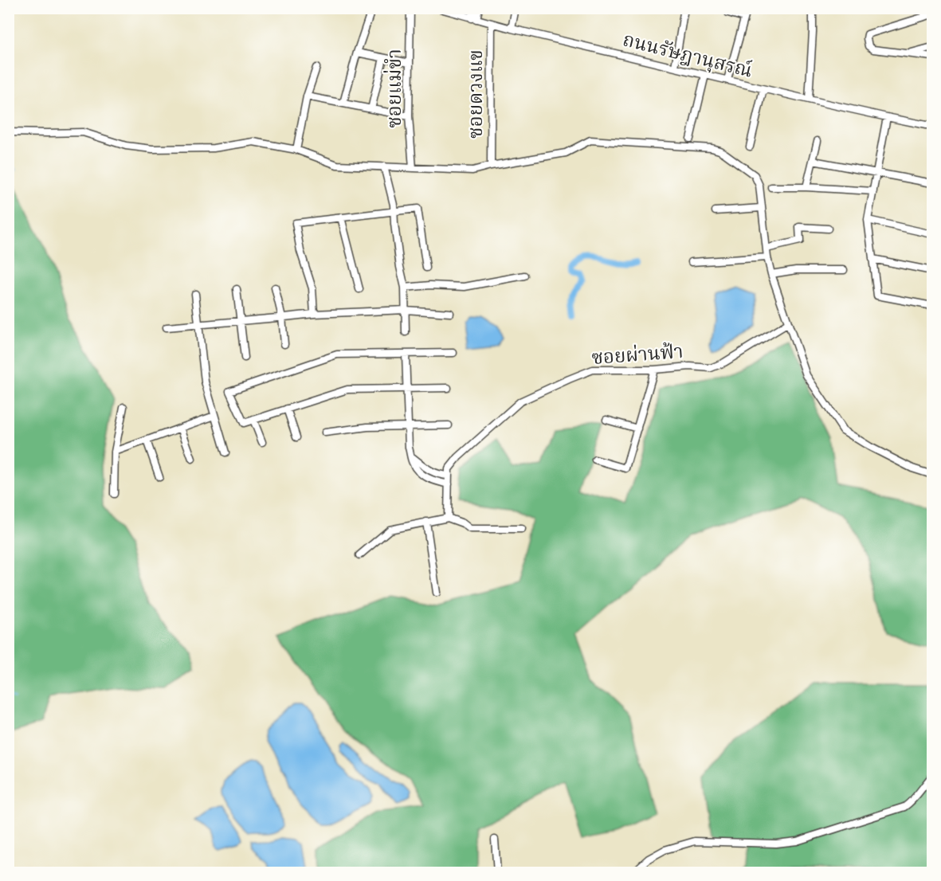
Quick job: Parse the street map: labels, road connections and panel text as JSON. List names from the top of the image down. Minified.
{"streets":{"street":["ถนนรัษฎานุสรณ์","ซอยแม่ขำ","ซอยดวงแข","ซอยผ่านฟ้า"]},"crossings":[["ถนนรัษฎานุสรณ์","ซอยดวงแข"]]}
